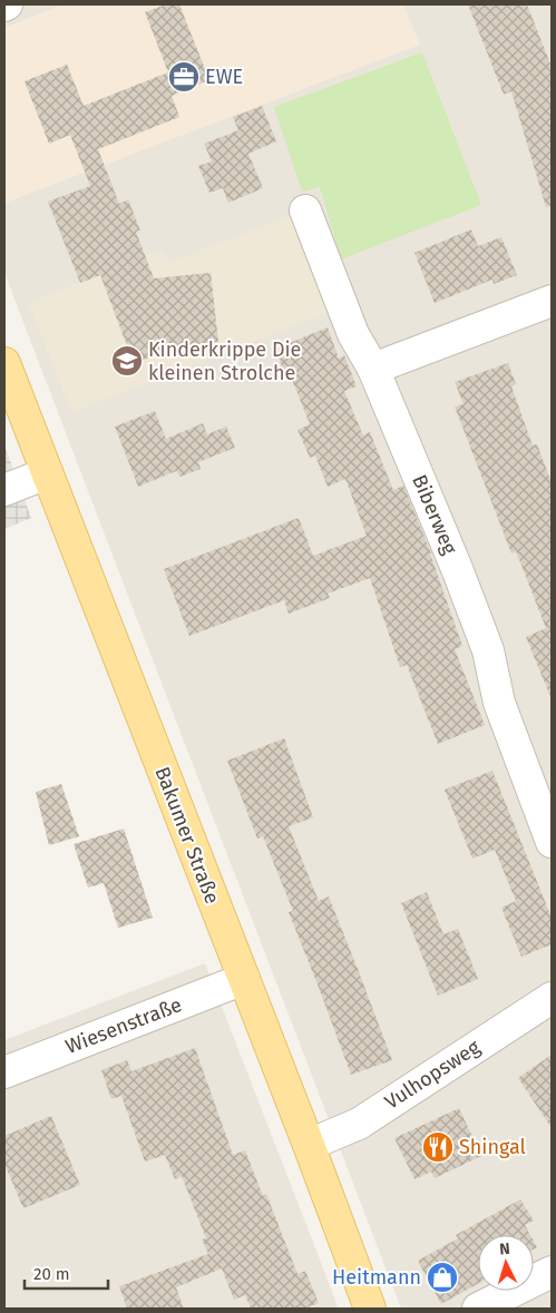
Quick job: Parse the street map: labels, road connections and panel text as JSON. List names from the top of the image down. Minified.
{"streets":{"main road":["Bakumer Straße"],"street":["Biberweg","Wiesenstraße","Vulhopsweg"]},"crossings":[["Bakumer Straße","Wiesenstraße"],["Bakumer Straße","Vulhopsweg"]],"places":{"office":["EWE"],"school or university":["Kinderkrippe Die kleinen Strolche"],"restaurant":["Shingal"],"shop":["Heitmann"]},"scale_bar":"20 m","north":"top"}
